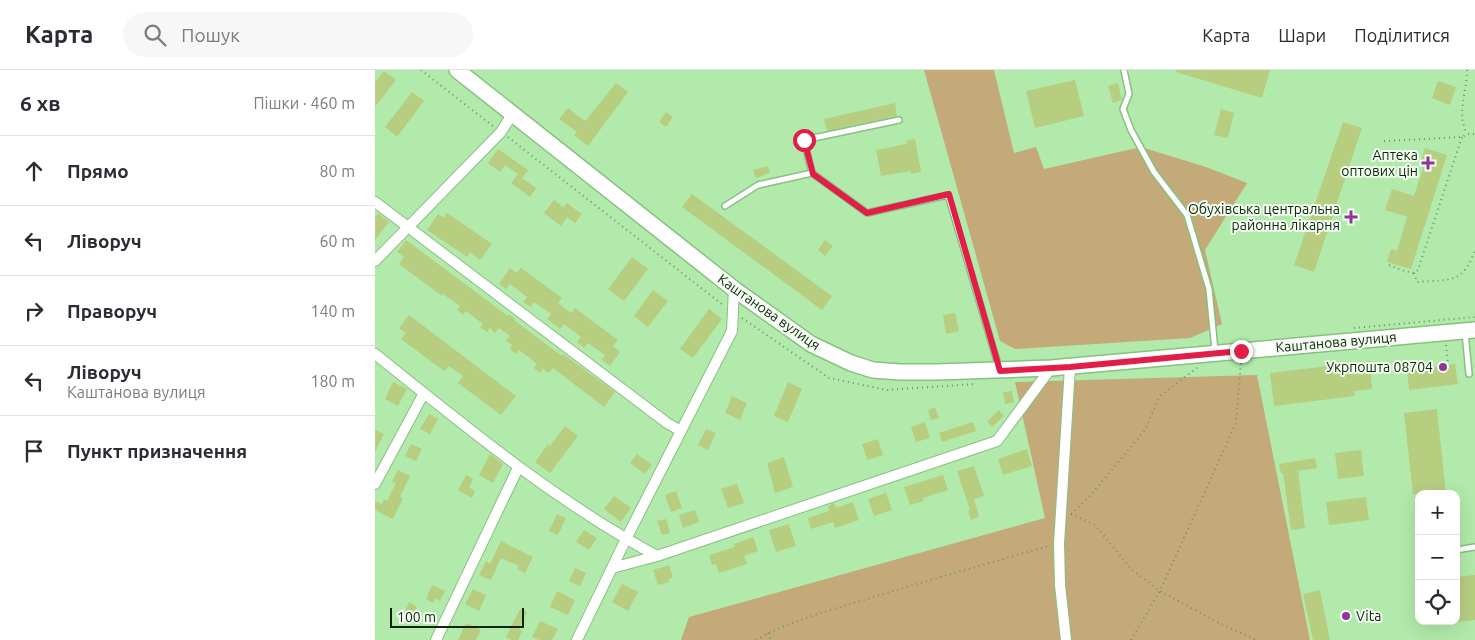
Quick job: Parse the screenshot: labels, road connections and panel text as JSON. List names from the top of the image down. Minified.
{"streets":{"main road":["Каштанова вулиця"]},"places":{"health":["Аптека оптових цін","Обухівська центральна районна лікарня"],"other":["Укрпошта 08704","Vita"]},"scale_bar":"100 m","page":{"header":"Карта","search":"Пошук","nav":["Карта","Шари","Поділитися"],"heading":["6 хв","Пішки · 460 m"],"list":[["Прямо","80 m"],["Ліворуч","60 m"],["Праворуч","140 m"],["Ліворуч","Каштанова вулиця","180 m"],"Пункт призначення"],"map_buttons":["+","−"],"scale":"100 m"}}
